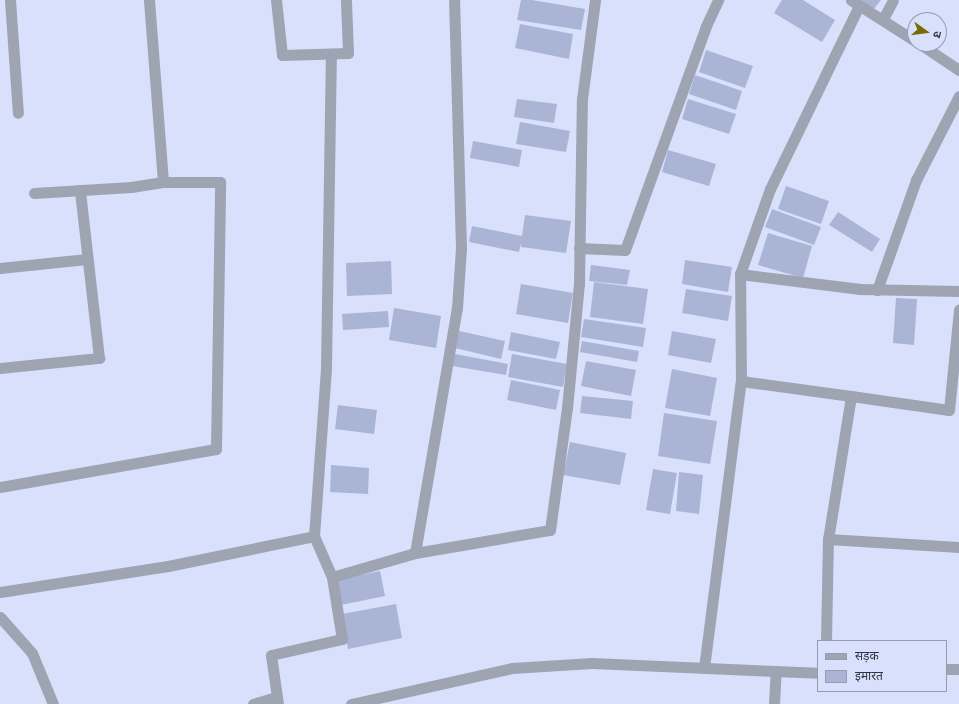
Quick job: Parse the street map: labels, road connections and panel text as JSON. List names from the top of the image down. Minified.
{"legend":["सड़क","इमारत"],"north":"right"}
